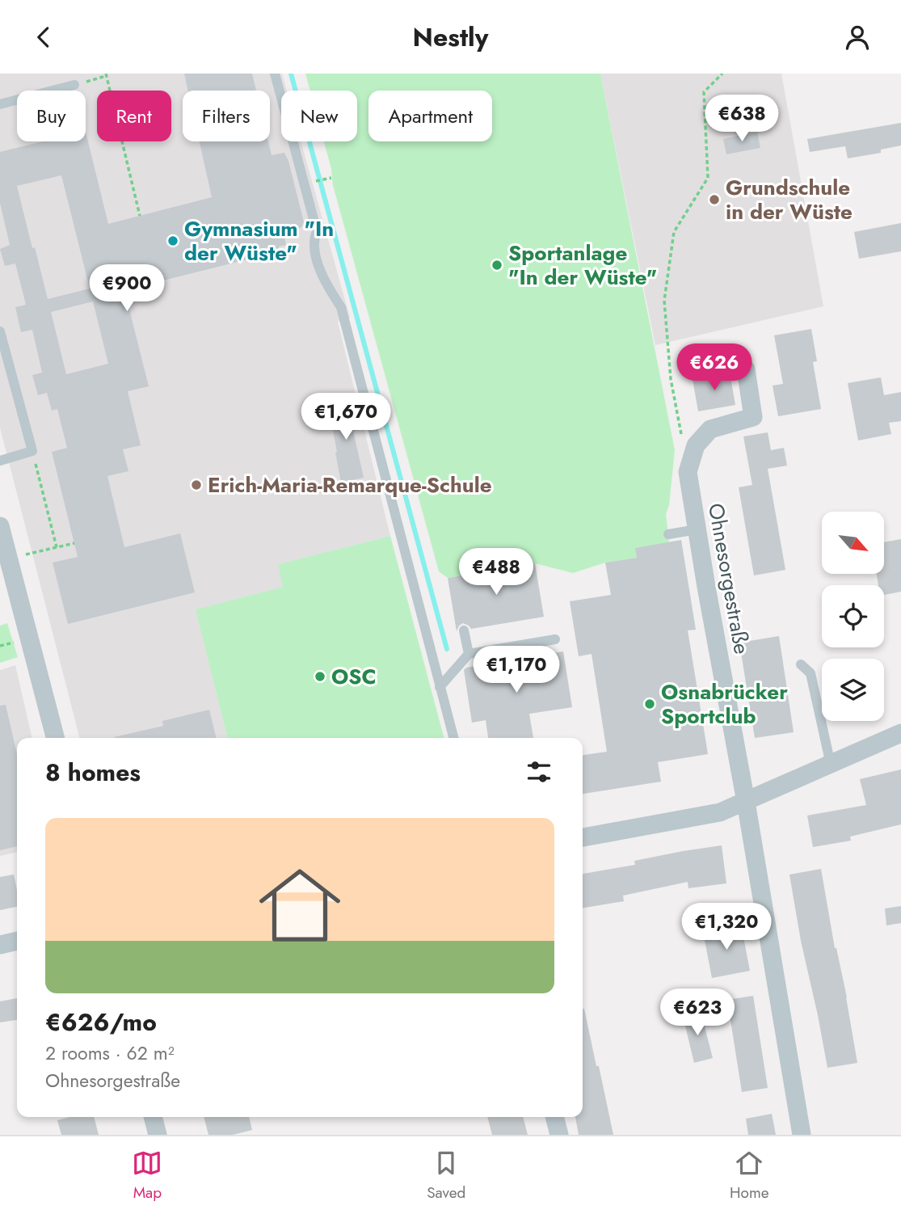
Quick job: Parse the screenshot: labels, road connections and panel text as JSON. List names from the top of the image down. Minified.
{"streets":{"street":["Ohnesorgestraße"]},"places":["Grundschule in der Wüste","Gymnasium \"In der Wüste\"","Sportanlage \"In der Wüste\"","Erich-Maria-Remarque-Schule","OSC","Osnabrücker Sportclub"],"north":"bottom right","page":{"header":"Nestly","chip":["Buy","Rent","Filters","New","Apartment"],"price":["€638","€900","€626","€1,670","€488","€1,170","€1,320","€623"],"heading":"8 homes","list":[{"name":"€626/mo","note":"2 rooms · 62 m² · Ohnesorgestraße"}],"tabs":["Map","Saved","Home"]}}
